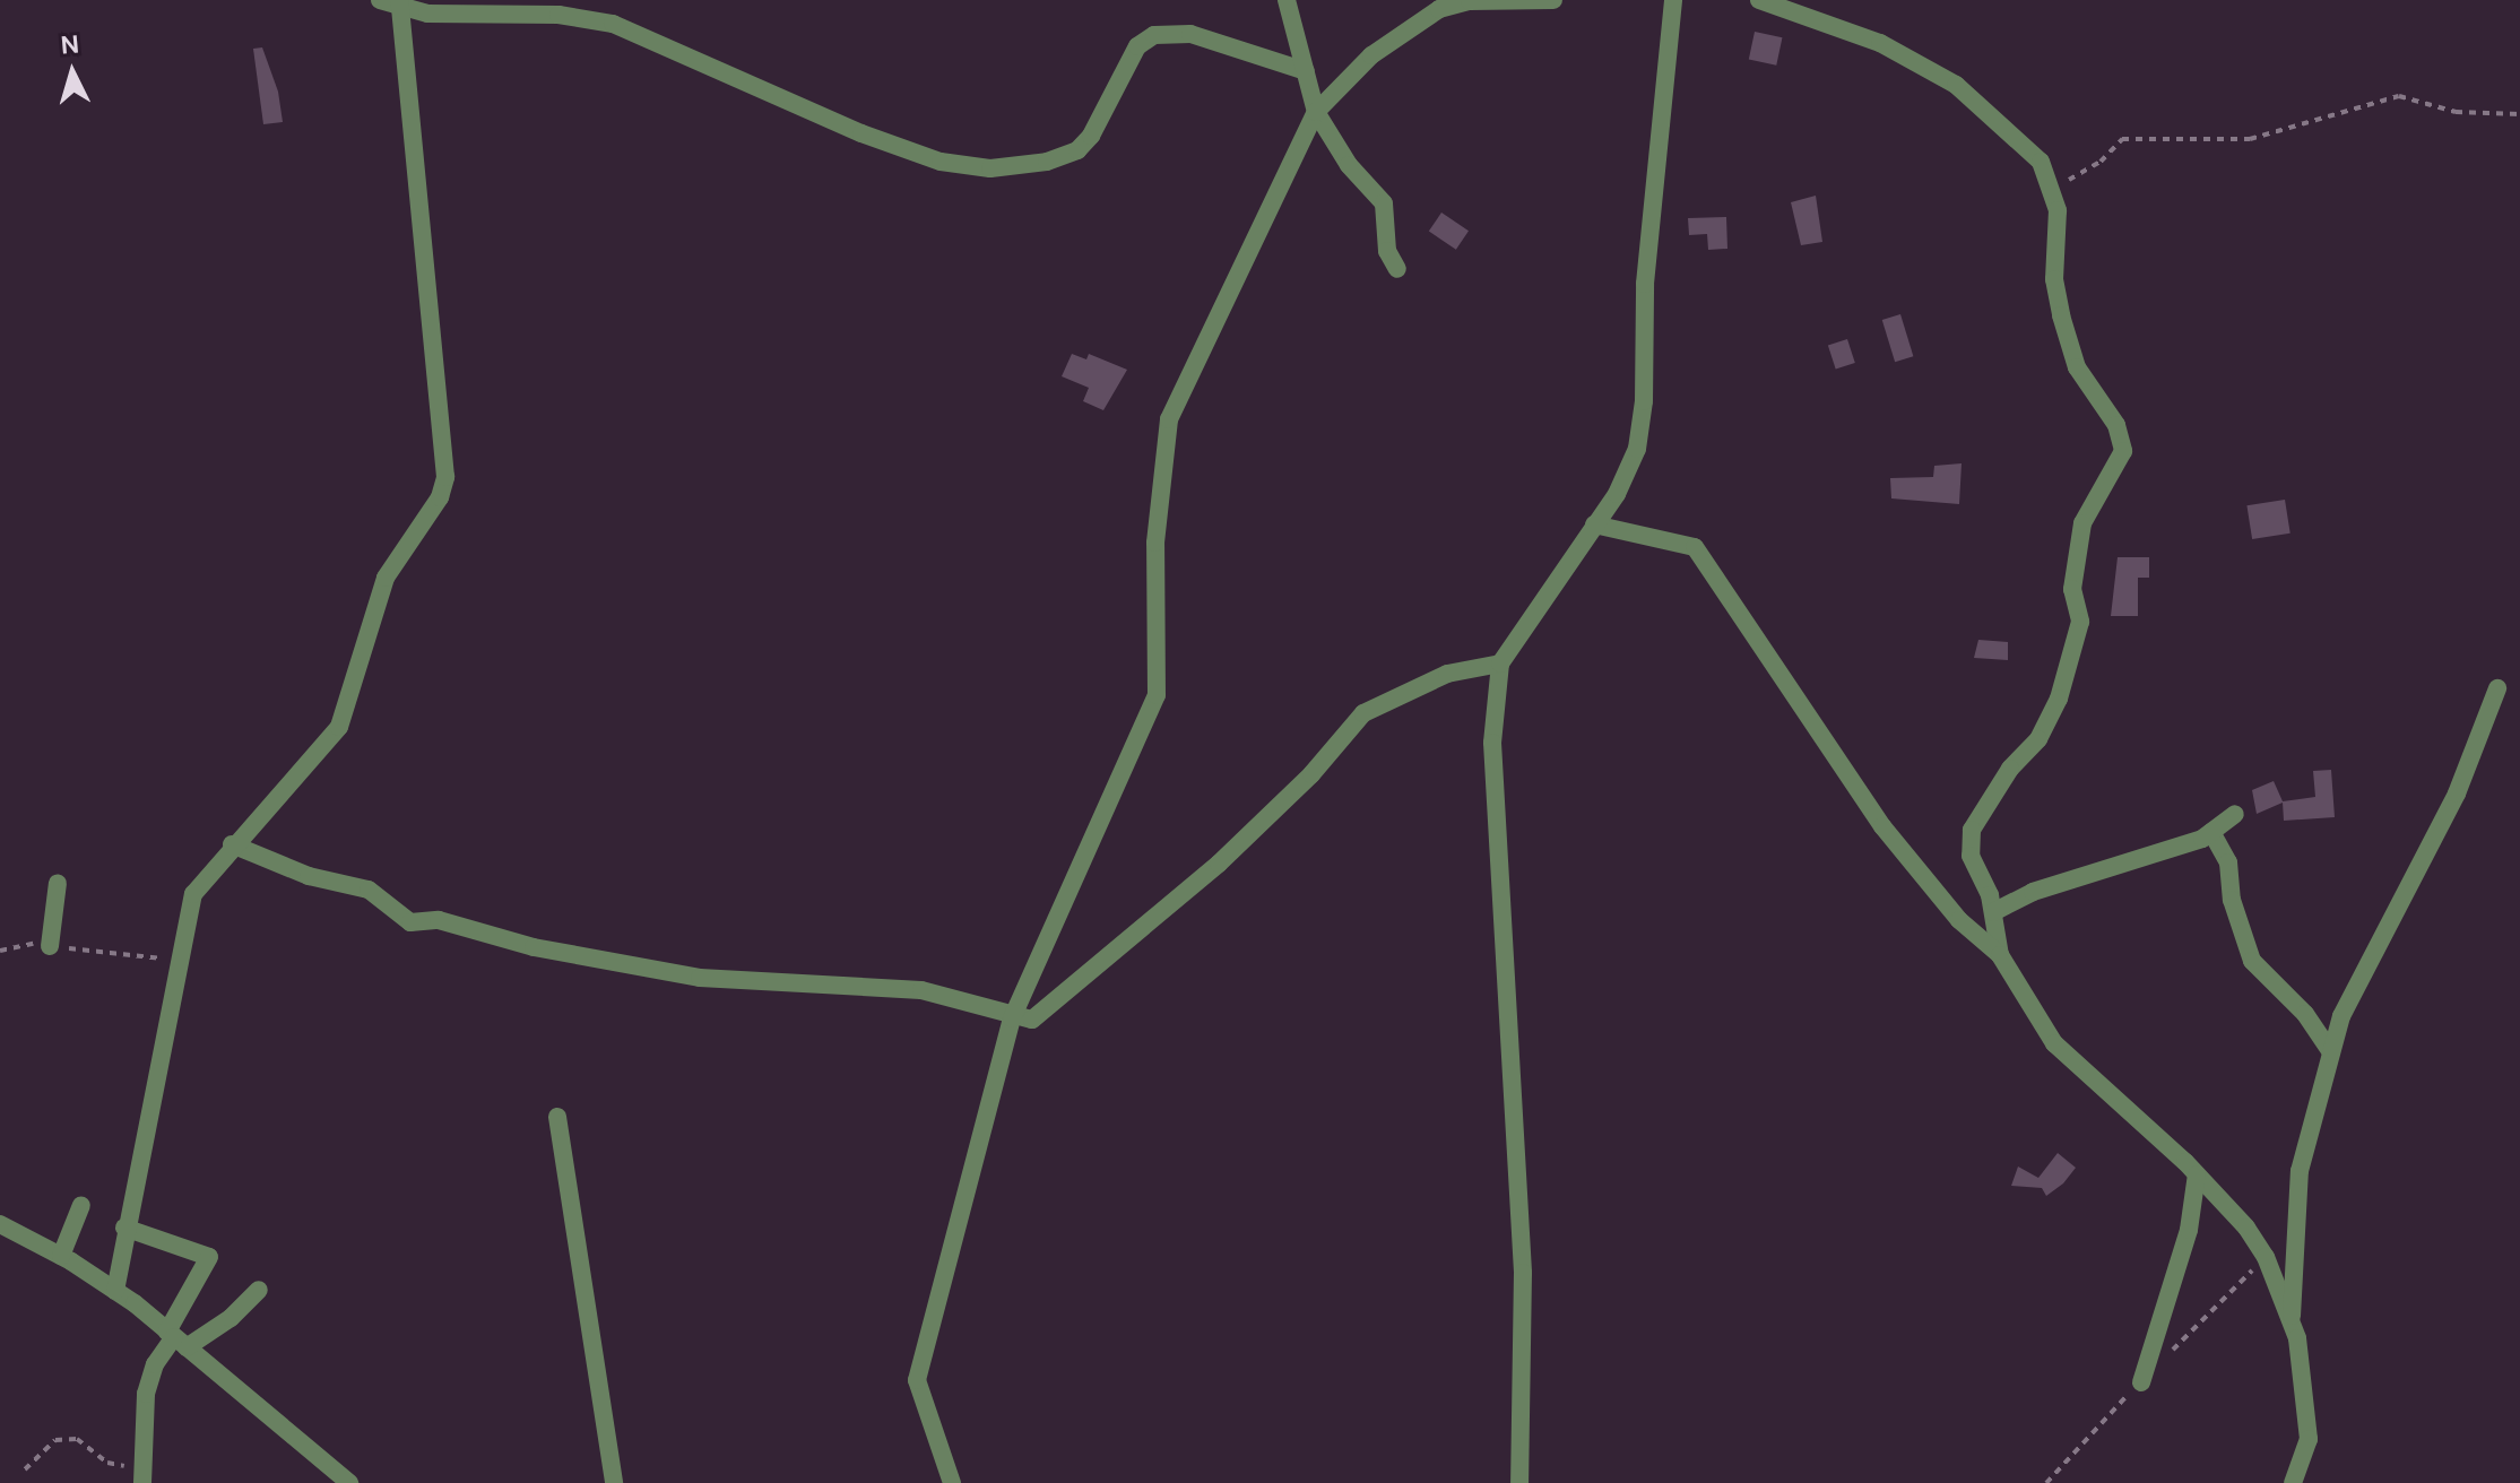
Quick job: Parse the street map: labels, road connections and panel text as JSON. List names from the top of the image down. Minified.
{"north":"top"}
